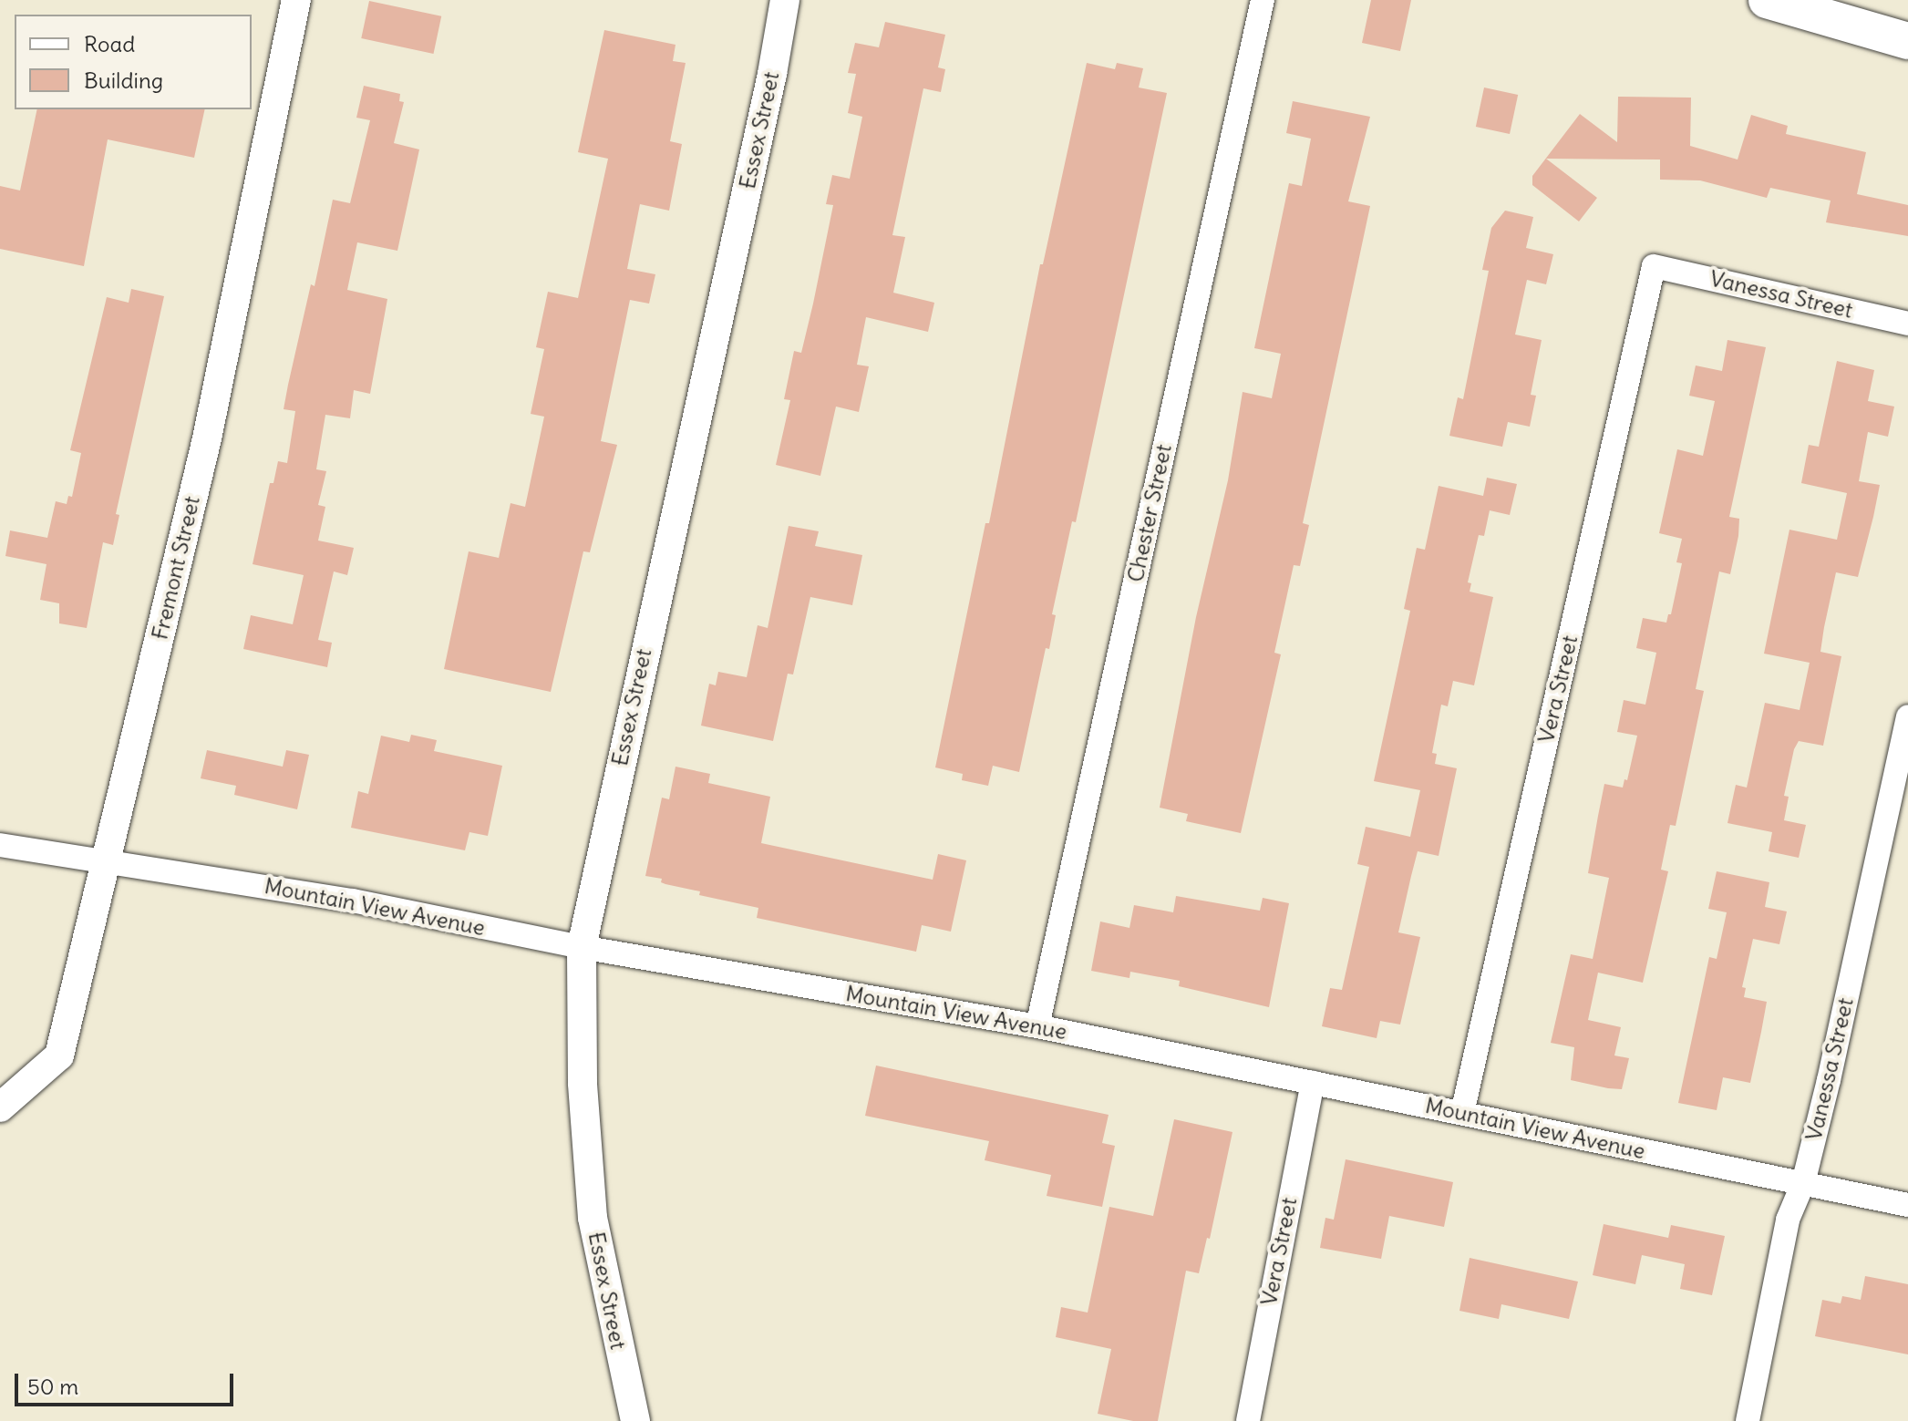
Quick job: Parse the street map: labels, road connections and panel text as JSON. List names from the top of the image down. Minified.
{"streets":{"street":["Essex Street","Vanessa Street","Chester Street","Fremont Street","Vera Street","Mountain View Avenue"]},"crossings":[["Essex Street","Mountain View Avenue"],["Vanessa Street","Vera Street"],["Vanessa Street","Mountain View Avenue"],["Chester Street","Mountain View Avenue"],["Fremont Street","Mountain View Avenue"],["Vera Street","Mountain View Avenue"]],"legend":["Road","Building"],"scale_bar":"50 m"}
